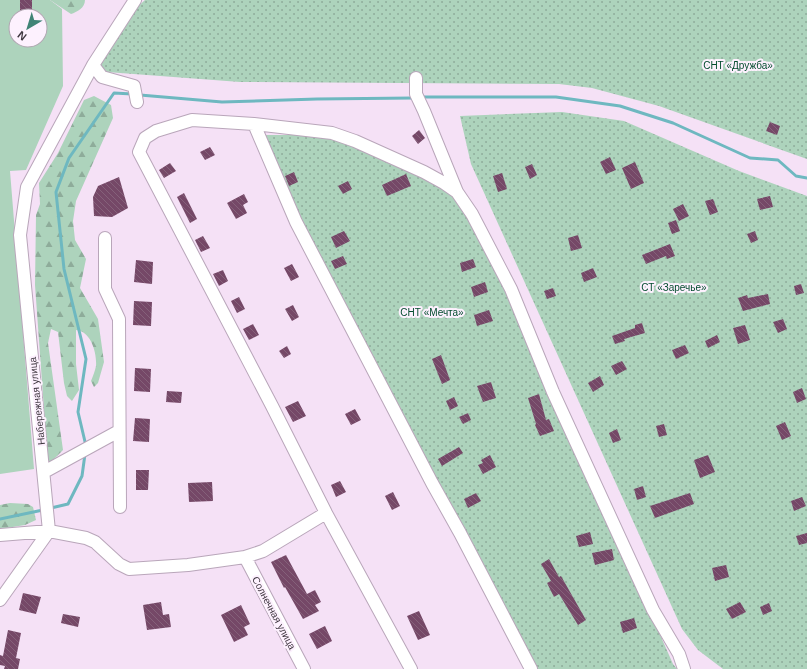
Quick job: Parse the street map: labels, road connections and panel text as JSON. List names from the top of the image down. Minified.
{"streets":{"street":["Набережная улица","Солнечная улица"]},"parks":["СНТ «Дружба»","СТ «Заречье»","СНТ «Мечта»"],"north":"bottom left"}
